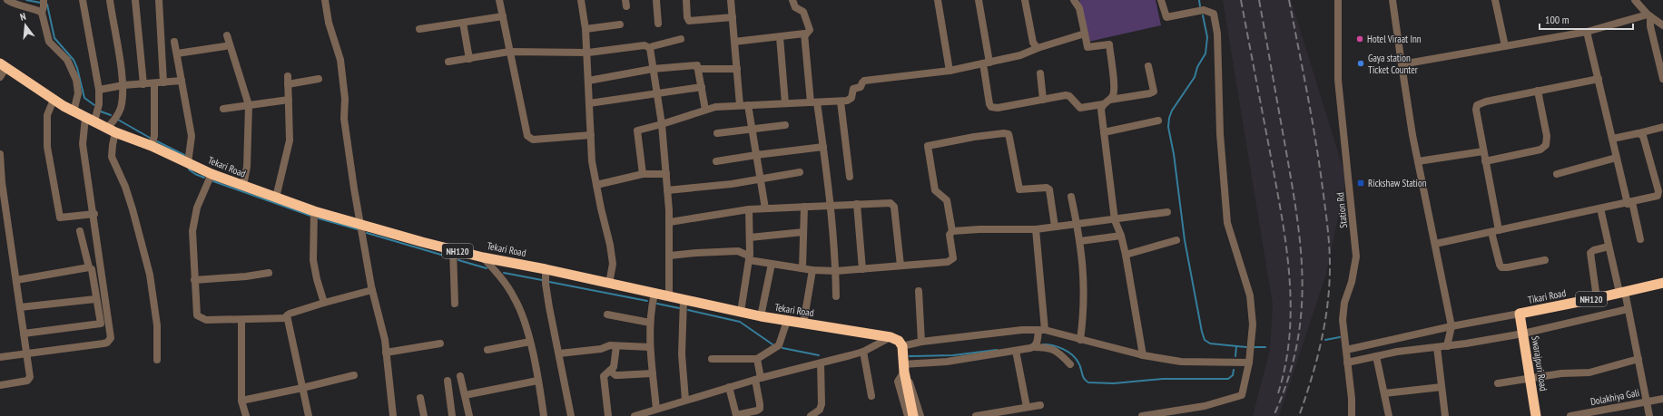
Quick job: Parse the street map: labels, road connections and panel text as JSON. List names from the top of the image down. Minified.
{"streets":{"highway":["Tekari Road","NH120","Tikari Road","Swarajpuri Road"],"street":["Station Rd","Dolakhiya Gali"]},"crossings":[["Tikari Road","Swarajpuri Road"]],"places":{"other":["Hotel Viraat Inn","Gaya station Ticket Counter"],"transit":["Rickshaw Station"]},"scale_bar":"100 m","north":"top"}
